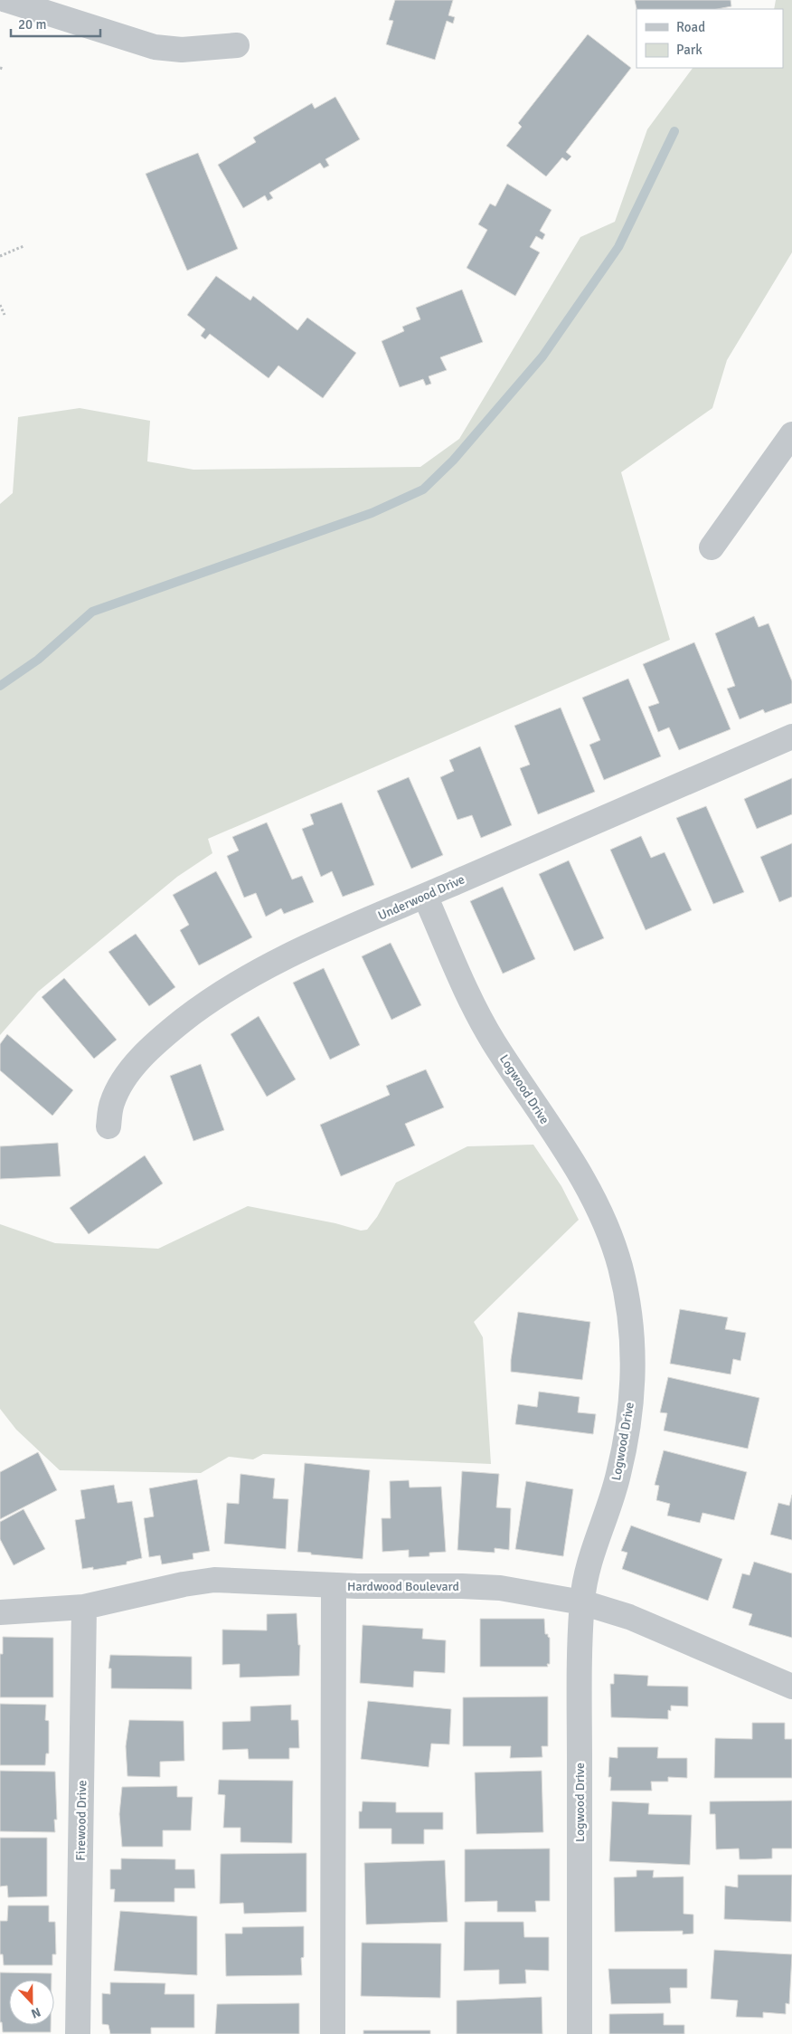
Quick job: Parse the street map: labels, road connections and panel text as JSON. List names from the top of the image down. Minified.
{"streets":{"street":["Underwood Drive","Logwood Drive","Hardwood Boulevard","Firewood Drive"]},"crossings":[["Underwood Drive","Logwood Drive"],["Logwood Drive","Hardwood Boulevard"],["Hardwood Boulevard","Firewood Drive"]],"legend":["Road","Park"],"scale_bar":"20 m","north":"bottom"}
